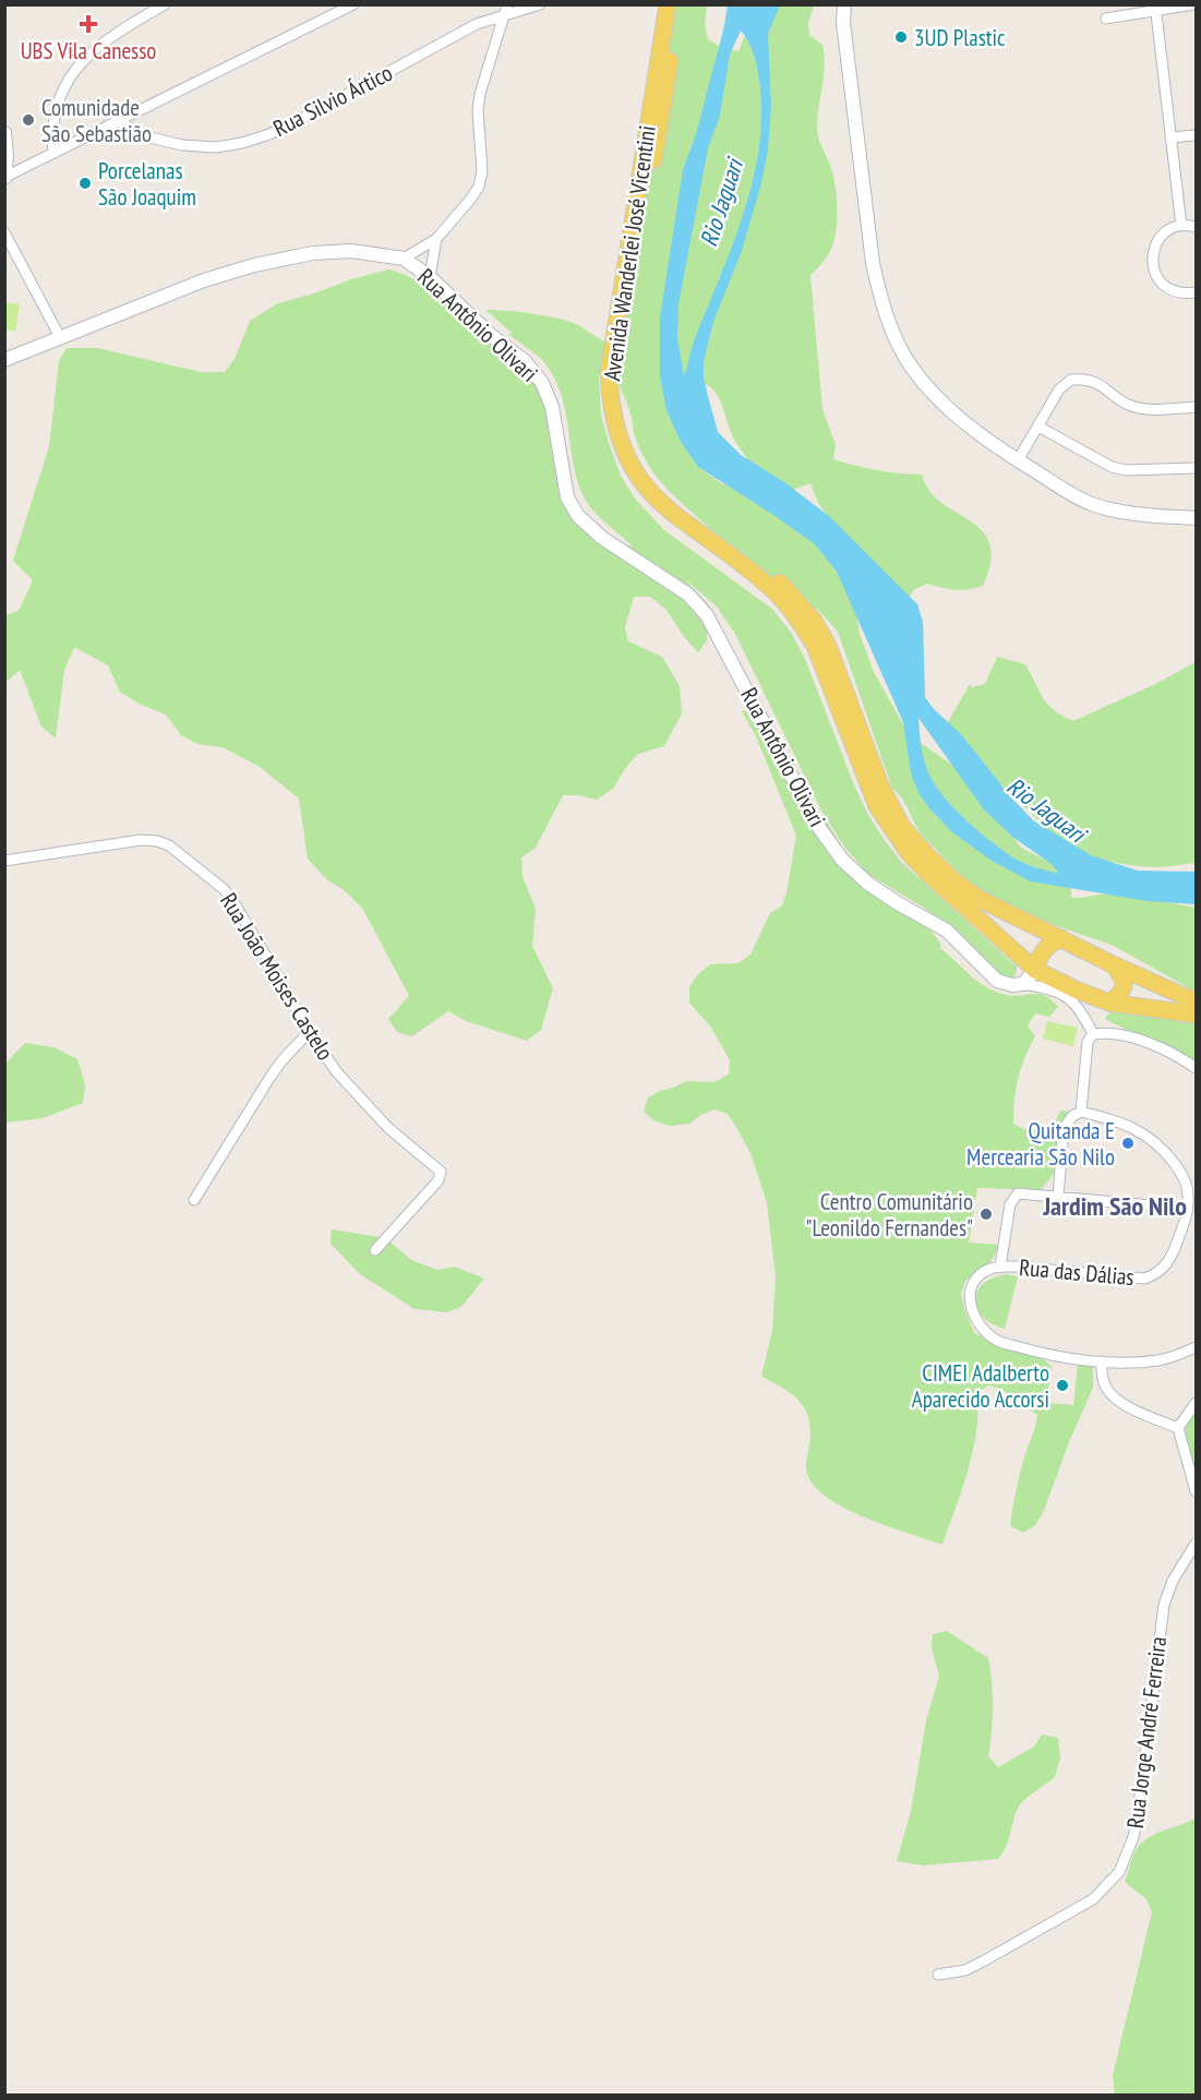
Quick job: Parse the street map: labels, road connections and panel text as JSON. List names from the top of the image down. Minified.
{"streets":{"main road":["Avenida Wanderlei José Vicentini"],"street":["Rua Silvio Ártico","Rua Antônio Olivari","Rua João Moises Castelo","Rua das Dálias","Rua Jorge André Ferreira"]},"districts":["Jardim São Nilo"],"water":["Rio Jaguari"],"places":{"health":["UBS Vila Canesso"],"other":["3UD Plastic","Comunidade São Sebastião","Porcelanas São Joaquim","Quitanda E Mercearia São Nilo","Centro Comunitário \"Leonildo Fernandes\"","CIMEI Adalberto Aparecido Accorsi"]}}
